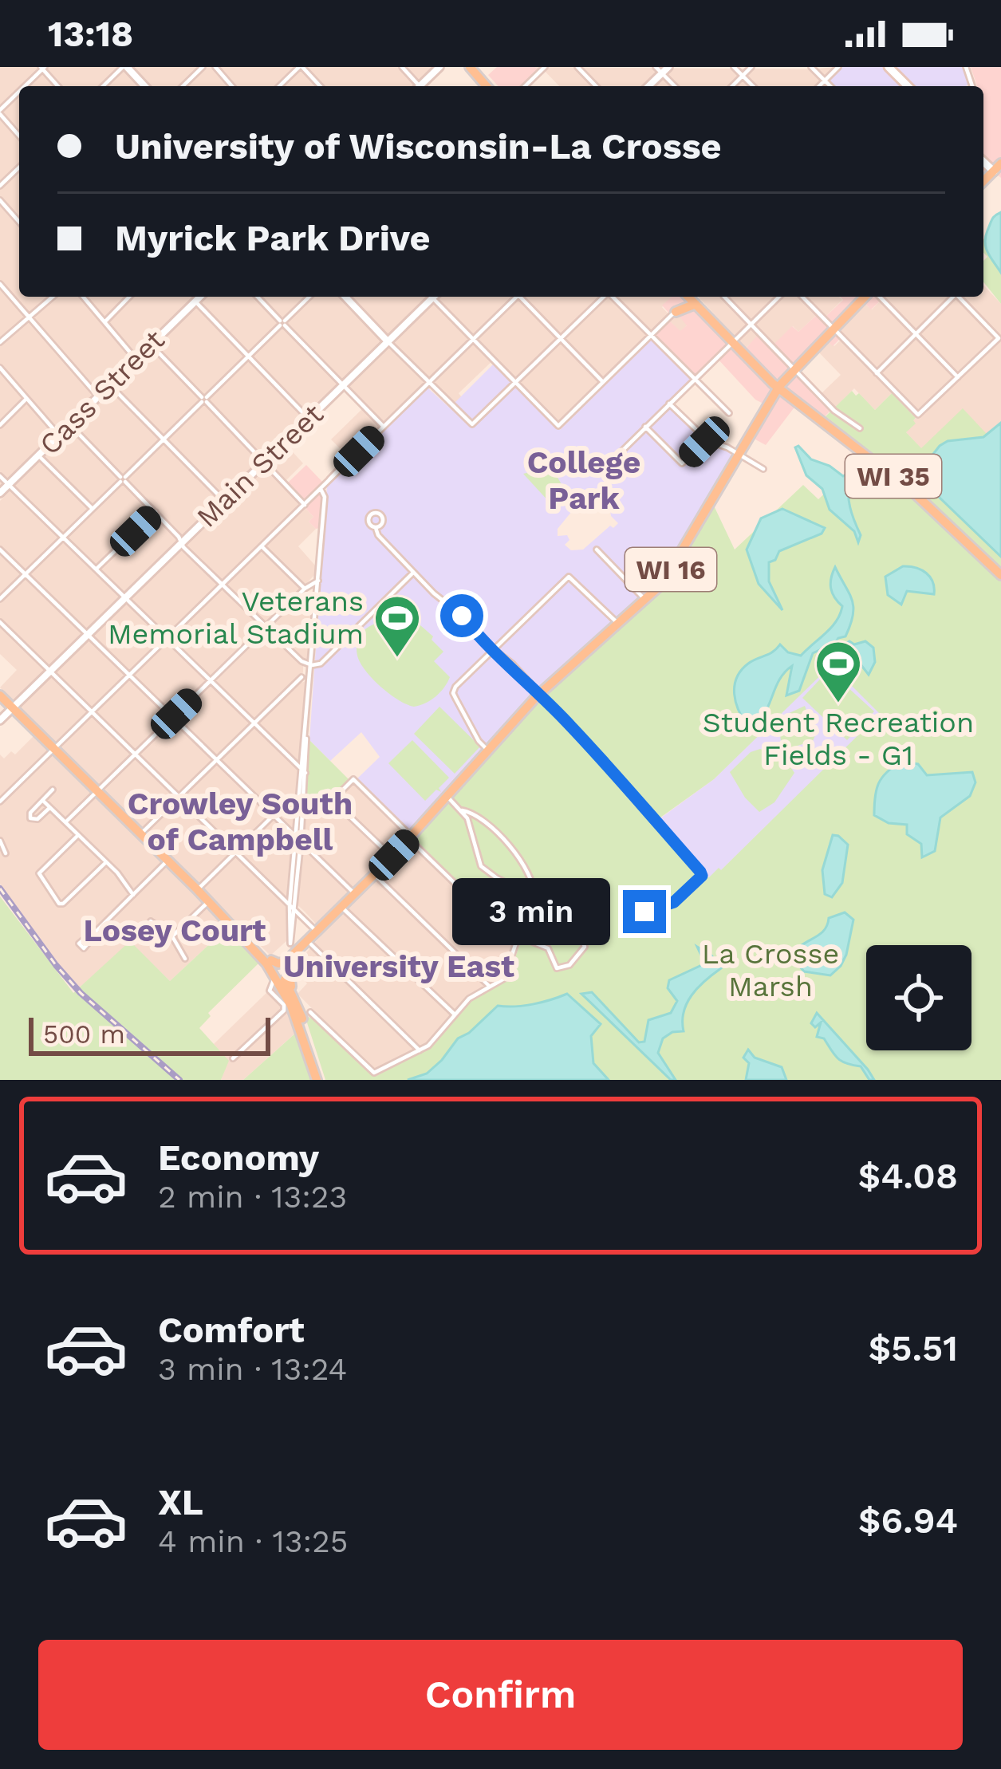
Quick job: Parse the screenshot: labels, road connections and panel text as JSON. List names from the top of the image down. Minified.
{"streets":{"main road":["WI 35","WI 16"],"street":["Cass Street","Main Street"]},"crossings":[["WI 35","WI 16"]],"districts":["College Park","Crowley South of Campbell","Losey Court","University East"],"parks":["La Crosse Marsh"],"places":{"sports":["Veterans Memorial Stadium","Student Recreation Fields - G1"]},"scale_bar":"500 m","page":{"status":"13:18","banner":["University of Wisconsin-La Crosse","Myrick Park Drive"],"bubble":"3 min","scale":"500 m","list":[{"name":"Economy","note":"2 min · 13:23","value":"$4.08"},{"name":"Comfort","note":"3 min · 13:24","value":"$5.51"},{"name":"XL","note":"4 min · 13:25","value":"$6.94"}],"buttons":"Confirm"}}
